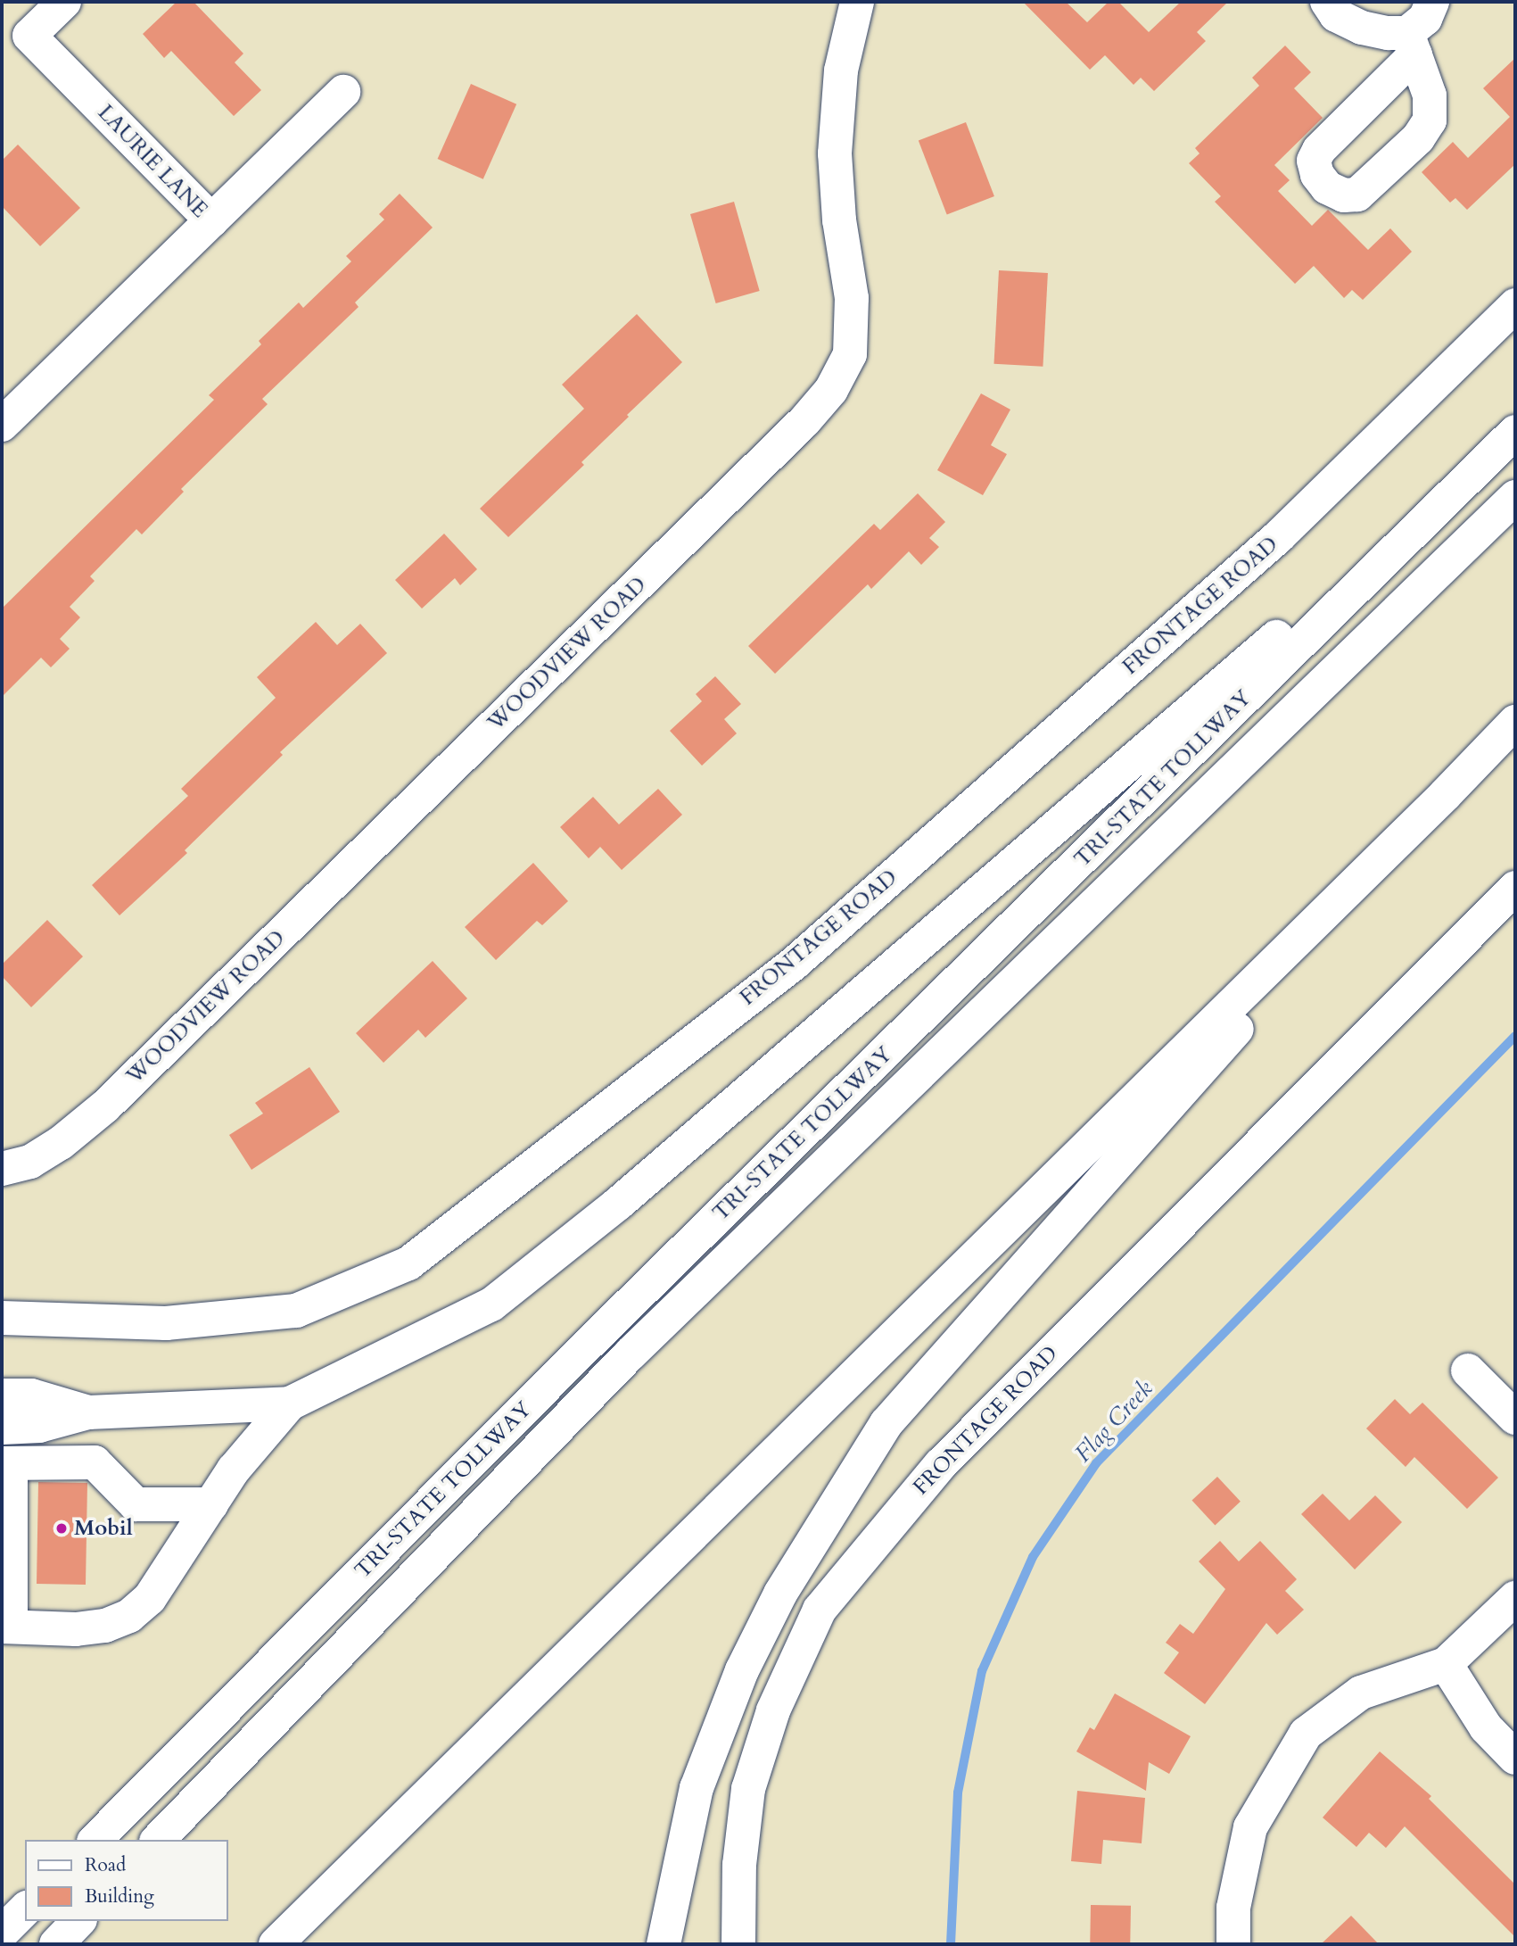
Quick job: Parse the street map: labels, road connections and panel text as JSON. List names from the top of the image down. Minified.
{"streets":{"main road":["LAURIE LANE","FRONTAGE ROAD","WOODVIEW ROAD","TRI-STATE TOLLWAY"]},"water":["Flag Creek"],"places":["Mobil"],"legend":["Road","Building"]}
